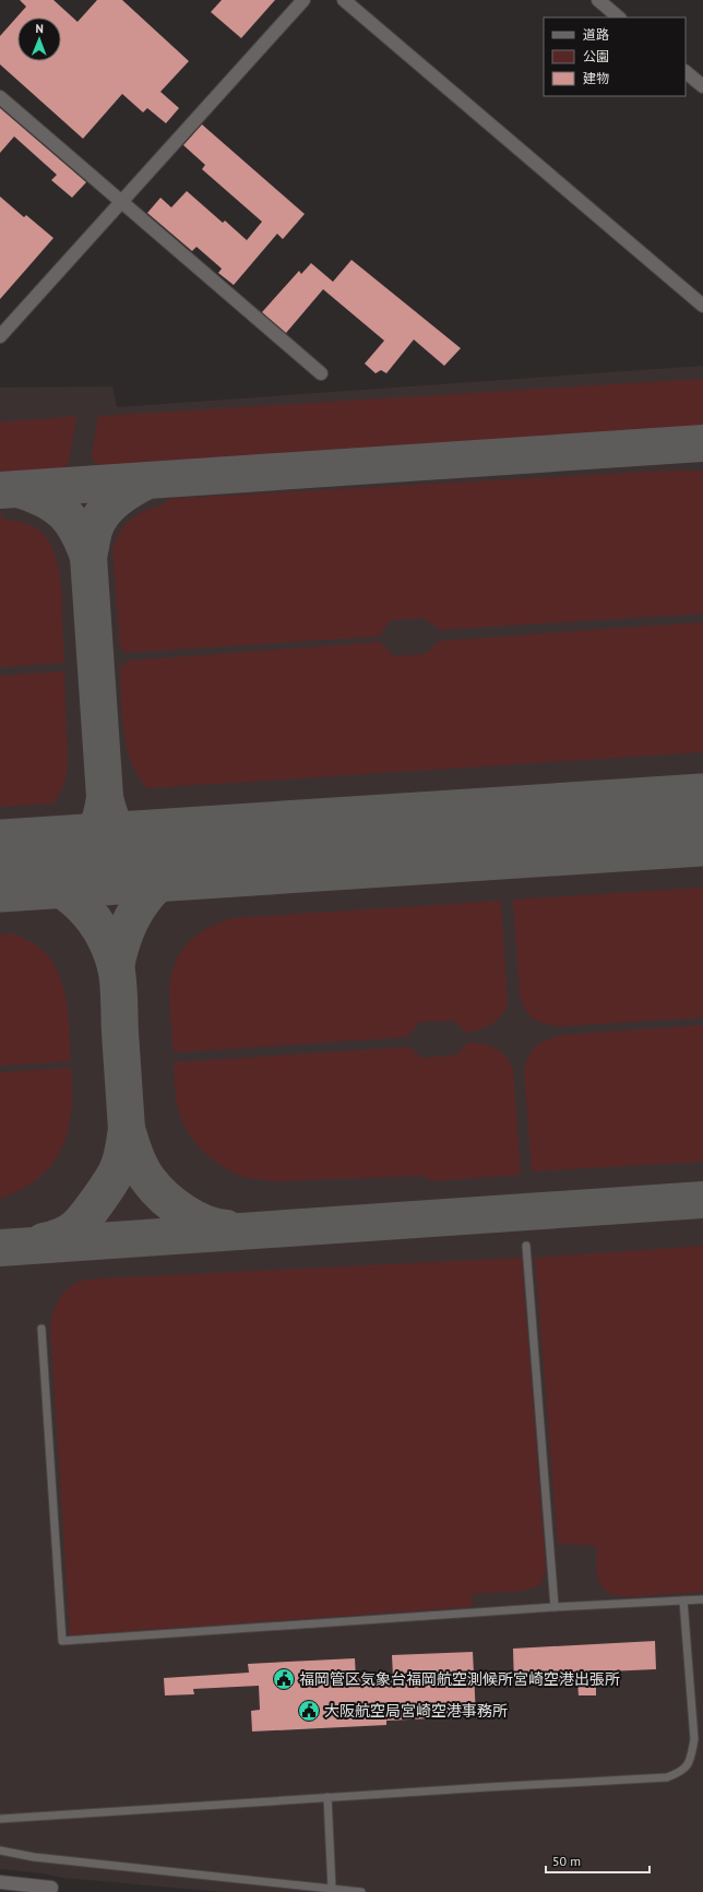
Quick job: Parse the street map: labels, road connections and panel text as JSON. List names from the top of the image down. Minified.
{"places":{"public building":["福岡管区気象台福岡航空測候所宮崎空港出張所","大阪航空局宮崎空港事務所"]},"legend":["道路","公園","建物"],"scale_bar":"50 m","north":"top"}
